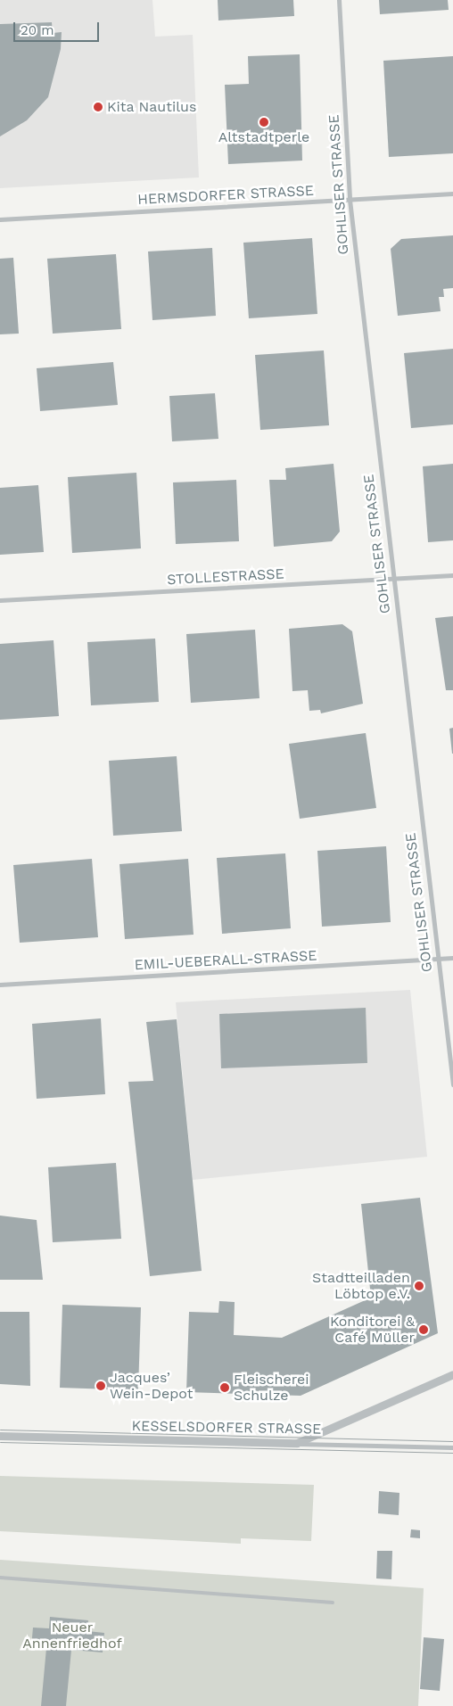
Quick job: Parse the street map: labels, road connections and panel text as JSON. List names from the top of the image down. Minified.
{"streets":{"street":["GOHLISER STRASSE","HERMSDORFER STRASSE","STOLLESTRASSE","EMIL-UEBERALL-STRASSE","KESSELSDORFER STRASSE"]},"crossings":[["GOHLISER STRASSE","HERMSDORFER STRASSE"],["GOHLISER STRASSE","STOLLESTRASSE"],["GOHLISER STRASSE","EMIL-UEBERALL-STRASSE"]],"parks":["Neuer Annenfriedhof"],"places":["Kita Nautilus","Altstadtperle","Stadtteilladen Löbtop e.V.","Konditorei & Café Müller","Jacques’ Wein-Depot","Fleischerei Schulze"],"scale_bar":"20 m"}
